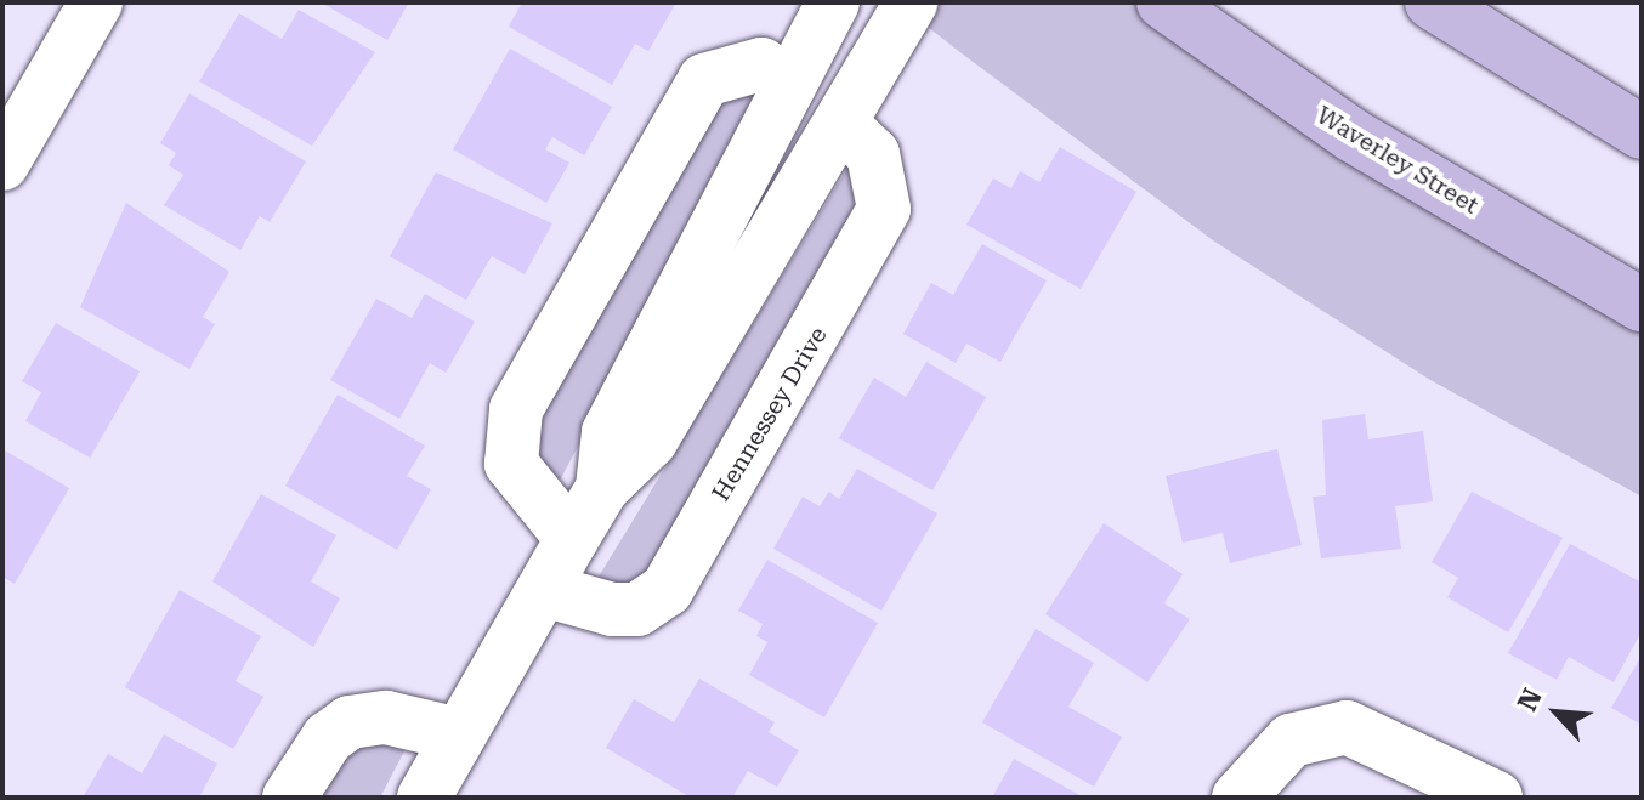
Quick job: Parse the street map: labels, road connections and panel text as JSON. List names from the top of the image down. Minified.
{"streets":{"main road":["Waverley Street"],"street":["Hennessey Drive"]},"north":"top left"}
